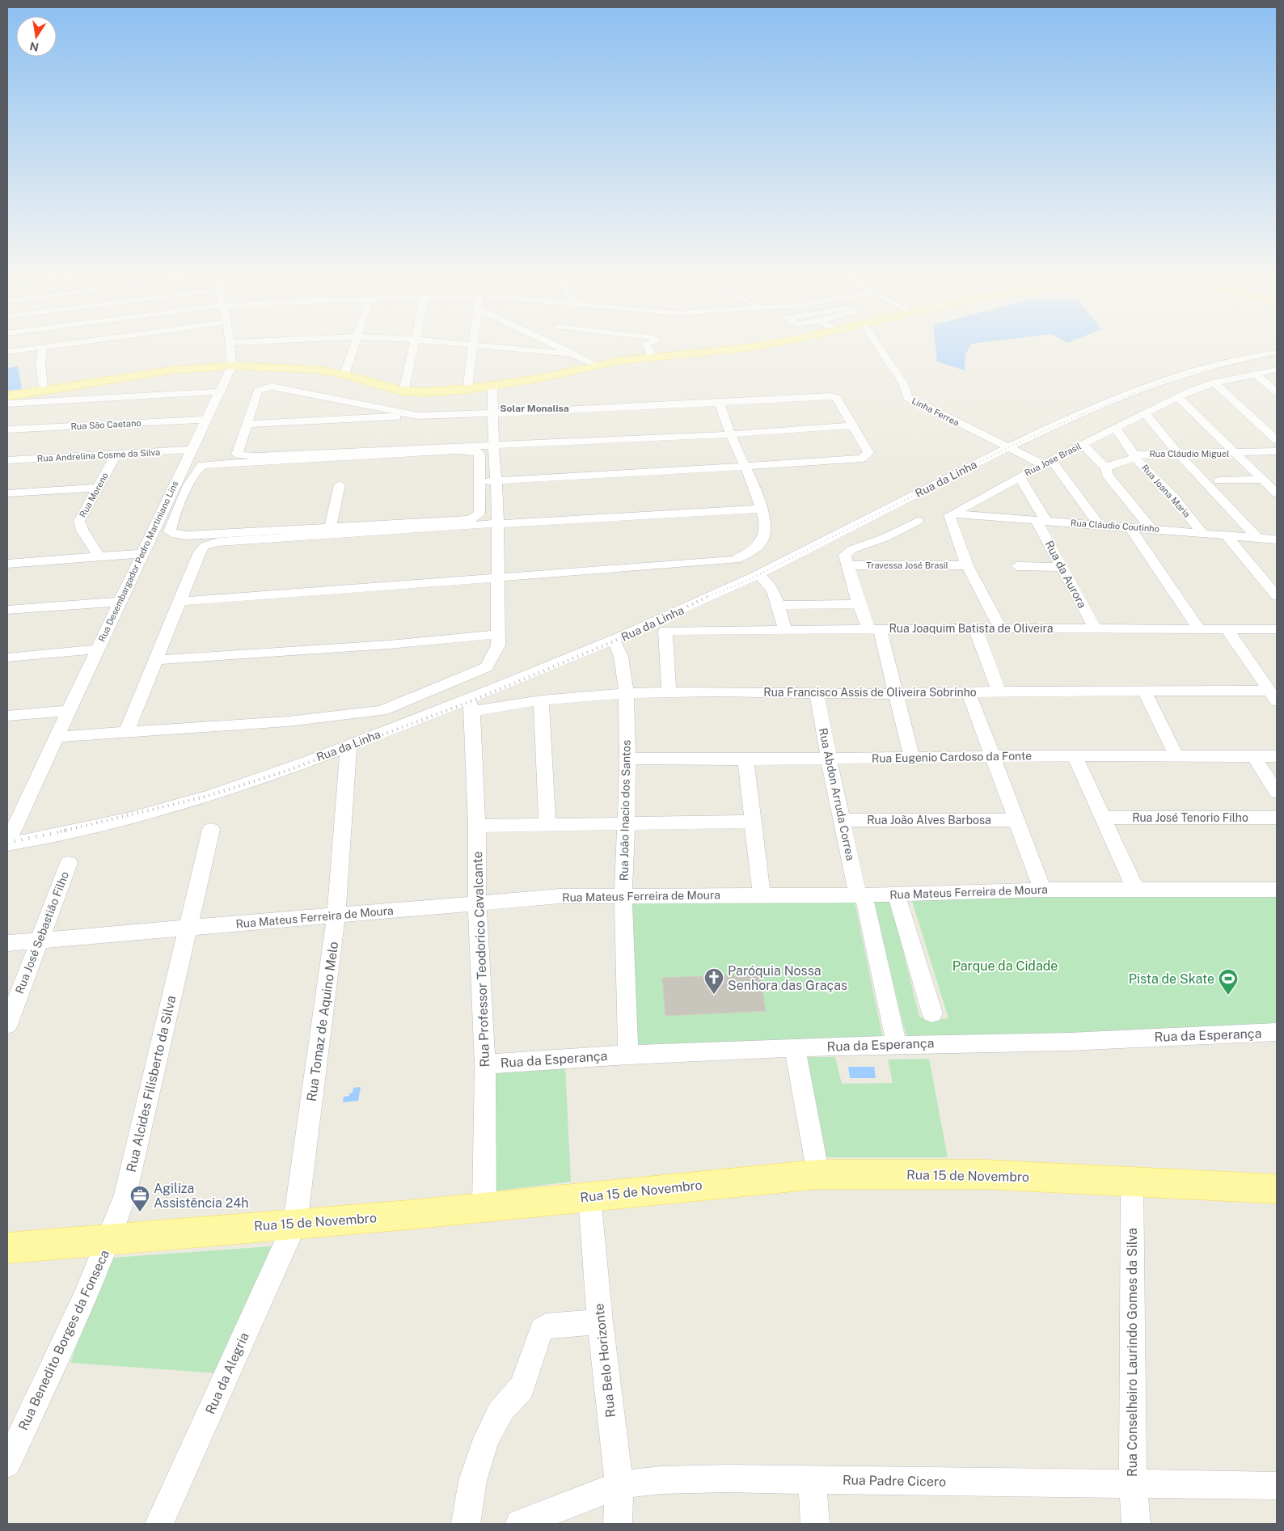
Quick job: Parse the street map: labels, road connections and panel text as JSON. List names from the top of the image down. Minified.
{"streets":{"main road":["Rua 15 de Novembro"],"street":["Linha Ferrea","Rua São Caetano","Rua Cláudio Miguel","Rua Andrelina Cosme da Silva","Rua Jose Brasil","Rua da Linha","Rua Joana Maria","Rua Moreno","Rua Cláudio Coutinho","Rua Desembargador Pedro Martiniano Lins","Travessa José Brasil","Rua da Aurora","Rua Joaquim Batista de Oliveira","Rua Francisco Assis de Oliveira Sobrinho","Rua Eugenio Cardoso da Fonte","Rua Abdon Arruda Correa","Rua João Inacio dos Santos","Rua José Tenorio Filho","Rua João Alves Barbosa","Rua Mateus Ferreira de Moura","Rua José Sebastião Filho","Rua Professor Teodorico Cavalcante","Rua Tomaz de Aquino Melo","Rua da Esperança","Rua Alcides Filisberto da Silva","Rua Benedito Borges da Fonseca","Rua Conselheiro Laurindo Gomes da Silva","Rua Belo Horizonte","Rua da Alegria","Rua Padre Cicero"]},"crossings":[["Linha Ferrea","Rua Jose Brasil"],["Linha Ferrea","Rua da Linha"],["Rua São Caetano","Rua Desembargador Pedro Martiniano Lins"],["Rua Cláudio Miguel","Rua Joana Maria"],["Rua Andrelina Cosme da Silva","Rua Moreno"],["Rua Andrelina Cosme da Silva","Rua Desembargador Pedro Martiniano Lins"],["Rua Jose Brasil","Rua Joana Maria"],["Rua Jose Brasil","Rua Cláudio Coutinho"],["Rua Jose Brasil","Rua da Aurora"],["Rua da Linha","Rua Desembargador Pedro Martiniano Lins"],["Rua da Linha","Rua Francisco Assis de Oliveira Sobrinho"],["Rua da Linha","Rua João Inacio dos Santos"],["Rua da Linha","Rua Professor Teodorico Cavalcante"],["Rua da Linha","Rua Tomaz de Aquino Melo"],["Rua Joana Maria","Rua Cláudio Coutinho"],["Rua Cláudio Coutinho","Rua da Aurora"],["Rua da Aurora","Rua Joaquim Batista de Oliveira"],["Rua Joaquim Batista de Oliveira","Rua Francisco Assis de Oliveira Sobrinho"],["Rua Francisco Assis de Oliveira Sobrinho","Rua Abdon Arruda Correa"],["Rua Francisco Assis de Oliveira Sobrinho","Rua João Inacio dos Santos"],["Rua Francisco Assis de Oliveira Sobrinho","Rua Professor Teodorico Cavalcante"],["Rua Eugenio Cardoso da Fonte","Rua Abdon Arruda Correa"],["Rua Eugenio Cardoso da Fonte","Rua João Inacio dos Santos"],["Rua Abdon Arruda Correa","Rua João Alves Barbosa"],["Rua Abdon Arruda Correa","Rua Mateus Ferreira de Moura"],["Rua Abdon Arruda Correa","Rua da Esperança"],["Rua João Inacio dos Santos","Rua Mateus Ferreira de Moura"],["Rua João Inacio dos Santos","Rua da Esperança"],["Rua Mateus Ferreira de Moura","Rua José Sebastião Filho"],["Rua Mateus Ferreira de Moura","Rua Professor Teodorico Cavalcante"],["Rua Mateus Ferreira de Moura","Rua Tomaz de Aquino Melo"],["Rua Mateus Ferreira de Moura","Rua Alcides Filisberto da Silva"],["Rua Professor Teodorico Cavalcante","Rua da Esperança"],["Rua Professor Teodorico Cavalcante","Rua 15 de Novembro"],["Rua Tomaz de Aquino Melo","Rua 15 de Novembro"],["Rua Tomaz de Aquino Melo","Rua da Alegria"],["Rua Alcides Filisberto da Silva","Rua 15 de Novembro"],["Rua Alcides Filisberto da Silva","Rua Benedito Borges da Fonseca"],["Rua 15 de Novembro","Rua Benedito Borges da Fonseca"],["Rua 15 de Novembro","Rua Conselheiro Laurindo Gomes da Silva"],["Rua 15 de Novembro","Rua Belo Horizonte"],["Rua 15 de Novembro","Rua da Alegria"],["Rua Conselheiro Laurindo Gomes da Silva","Rua Padre Cicero"],["Rua Belo Horizonte","Rua Padre Cicero"]],"districts":["Solar Monalisa"],"parks":["Parque da Cidade"],"places":{"church":["Paróquia Nossa Senhora das Graças"],"sports":["Pista de Skate"],"office":["Agiliza Assistência 24h"]},"north":"bottom"}
